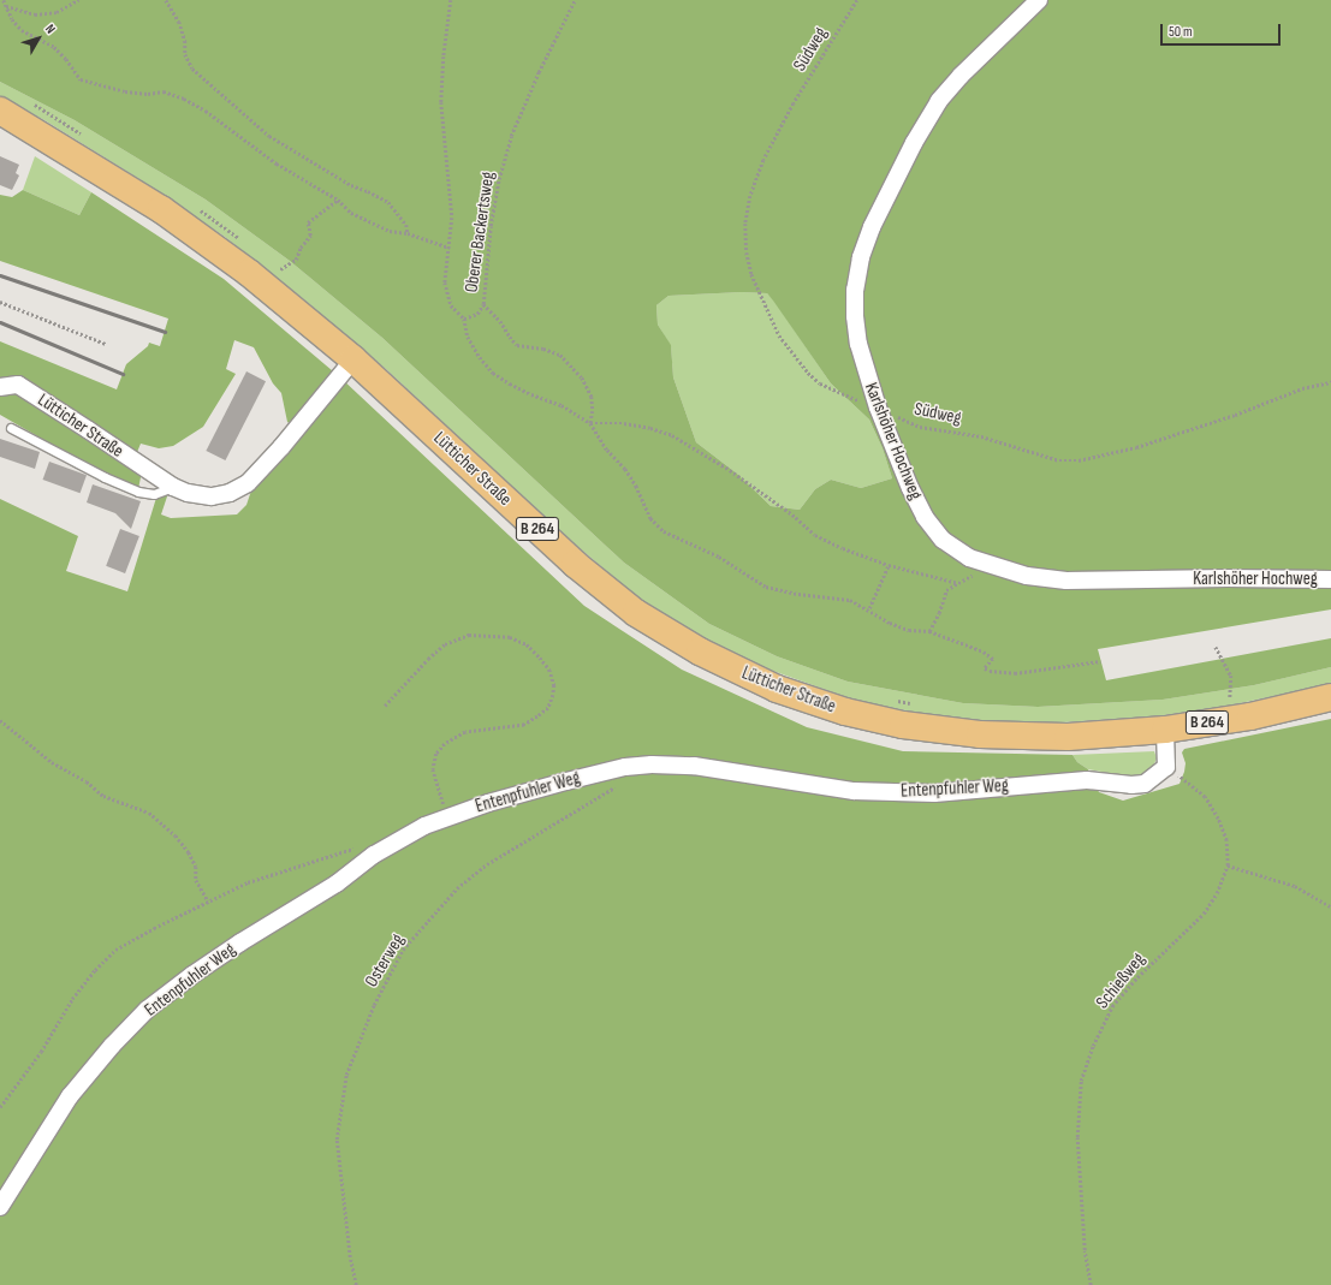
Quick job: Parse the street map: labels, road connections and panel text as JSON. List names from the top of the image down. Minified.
{"streets":{"main road":["Lütticher Straße","B 264"],"street":["Karlshöher Hochweg","Entenpfuhler Weg"],"path":["Südweg","Oberer Backertsweg","Osterweg","Schießweg"]},"crossings":[["Südweg","Karlshöher Hochweg"],["Entenpfuhler Weg","Schießweg"]],"scale_bar":"50 m","north":"top right"}
